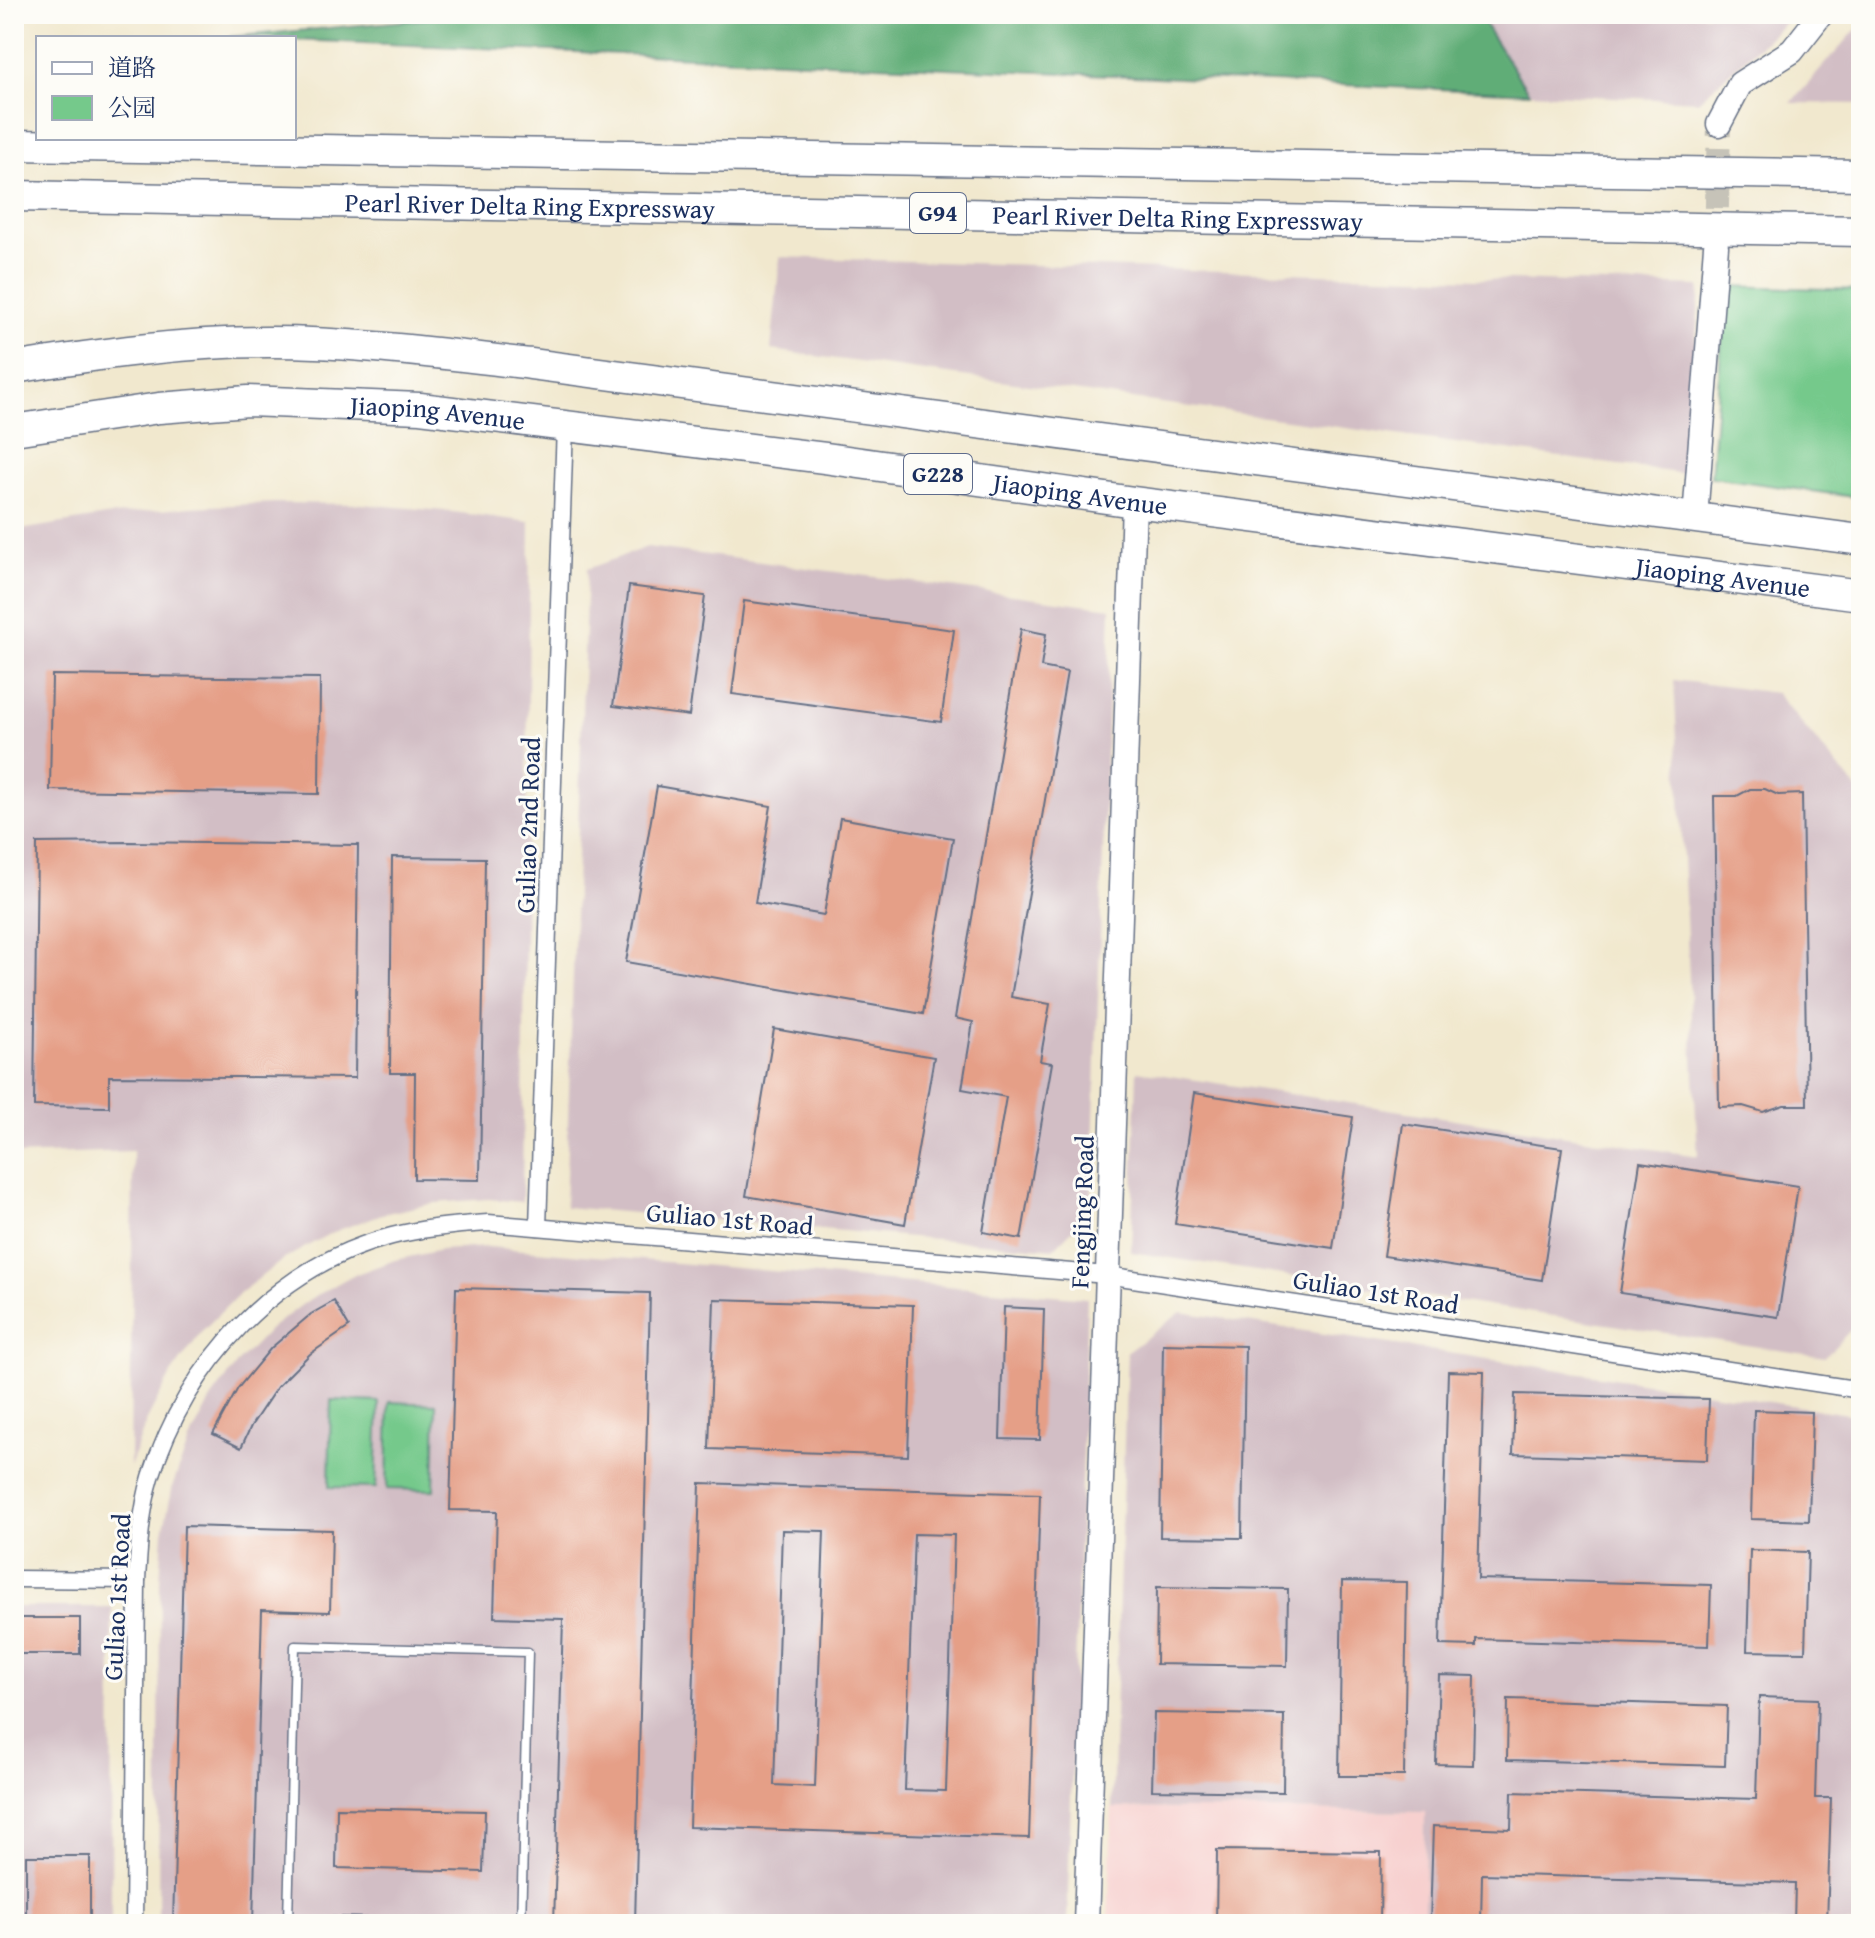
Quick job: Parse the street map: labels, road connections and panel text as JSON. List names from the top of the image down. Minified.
{"streets":{"highway":["Pearl River Delta Ring Expressway","G94","Jiaoping Avenue","G228"],"street":["Guliao 2nd Road","Fengjing Road","Guliao 1st Road"]},"crossings":[["Jiaoping Avenue","Guliao 2nd Road"],["Jiaoping Avenue","Fengjing Road"],["Guliao 2nd Road","Guliao 1st Road"],["Fengjing Road","Guliao 1st Road"]],"legend":["道路","公园"]}
